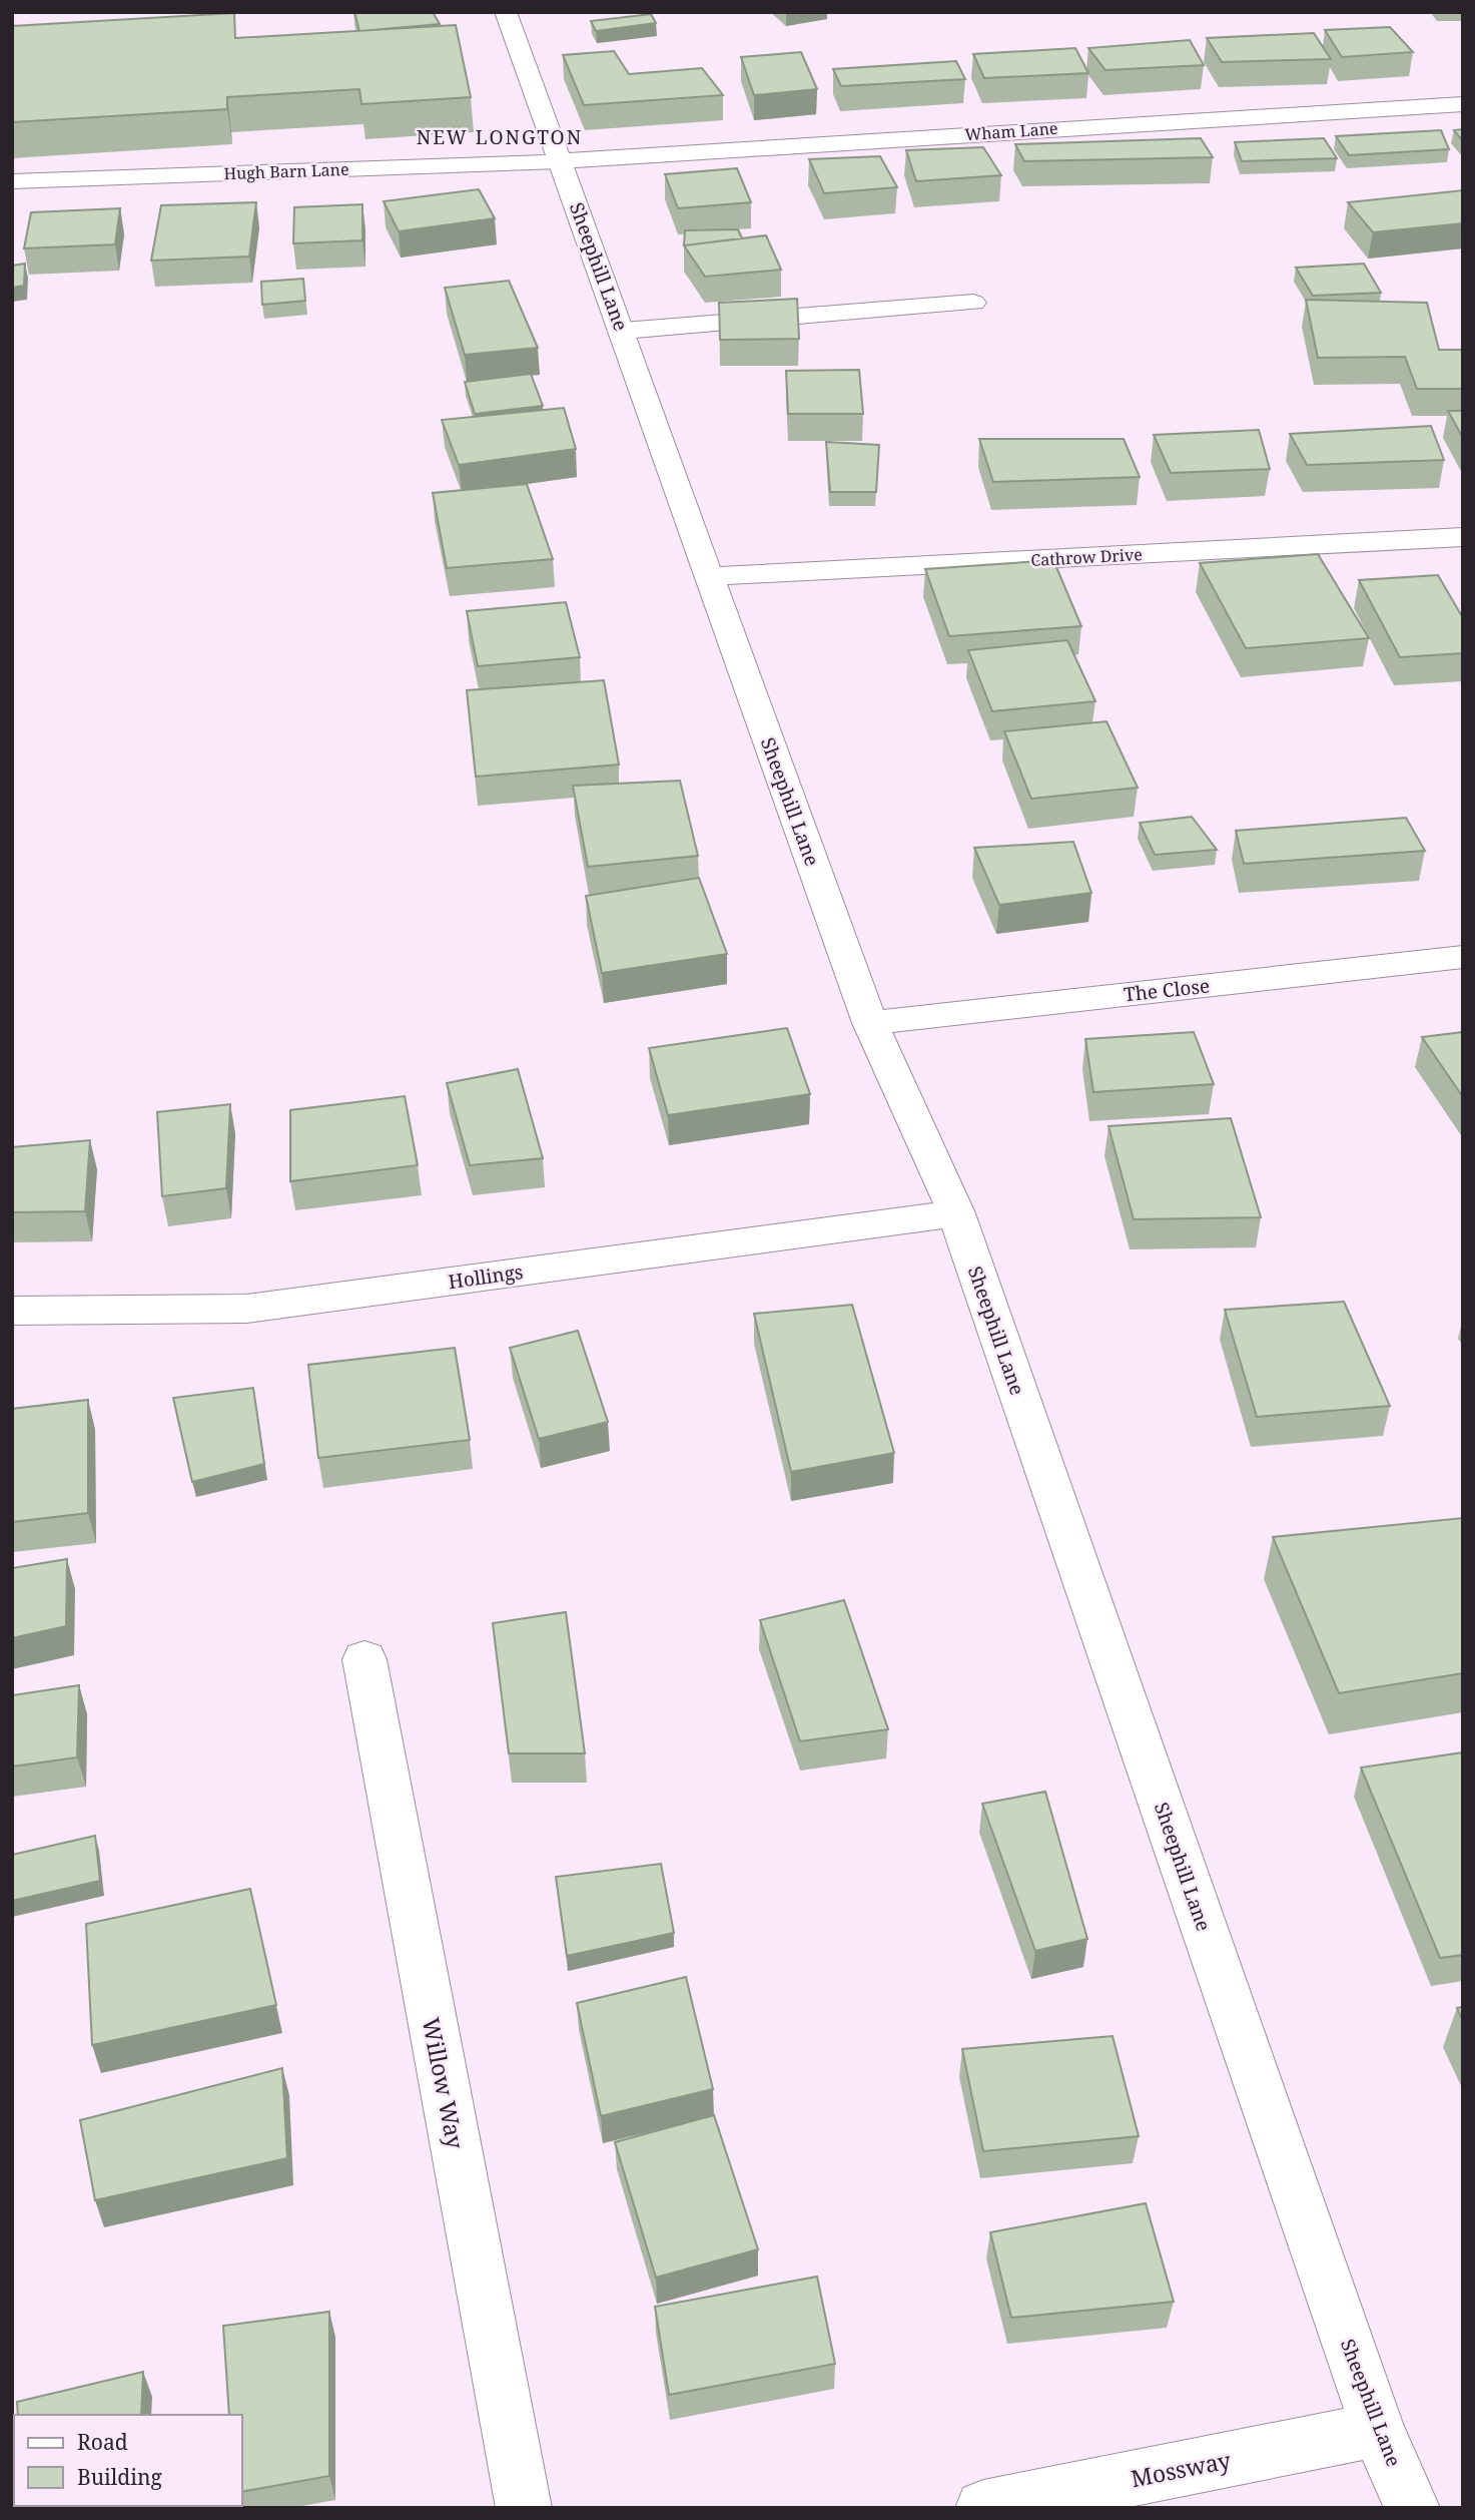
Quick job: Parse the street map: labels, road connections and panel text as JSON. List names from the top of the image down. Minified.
{"streets":{"street":["Wham Lane","Hugh Barn Lane","Sheephill Lane","Cathrow Drive","The Close","Hollings","Willow Way","Mossway"]},"crossings":[["Wham Lane","Hugh Barn Lane"],["Wham Lane","Sheephill Lane"],["Hugh Barn Lane","Sheephill Lane"],["Sheephill Lane","Cathrow Drive"],["Sheephill Lane","The Close"],["Sheephill Lane","Hollings"],["Sheephill Lane","Mossway"]],"districts":["NEW LONGTON"],"legend":["Road","Building"]}
